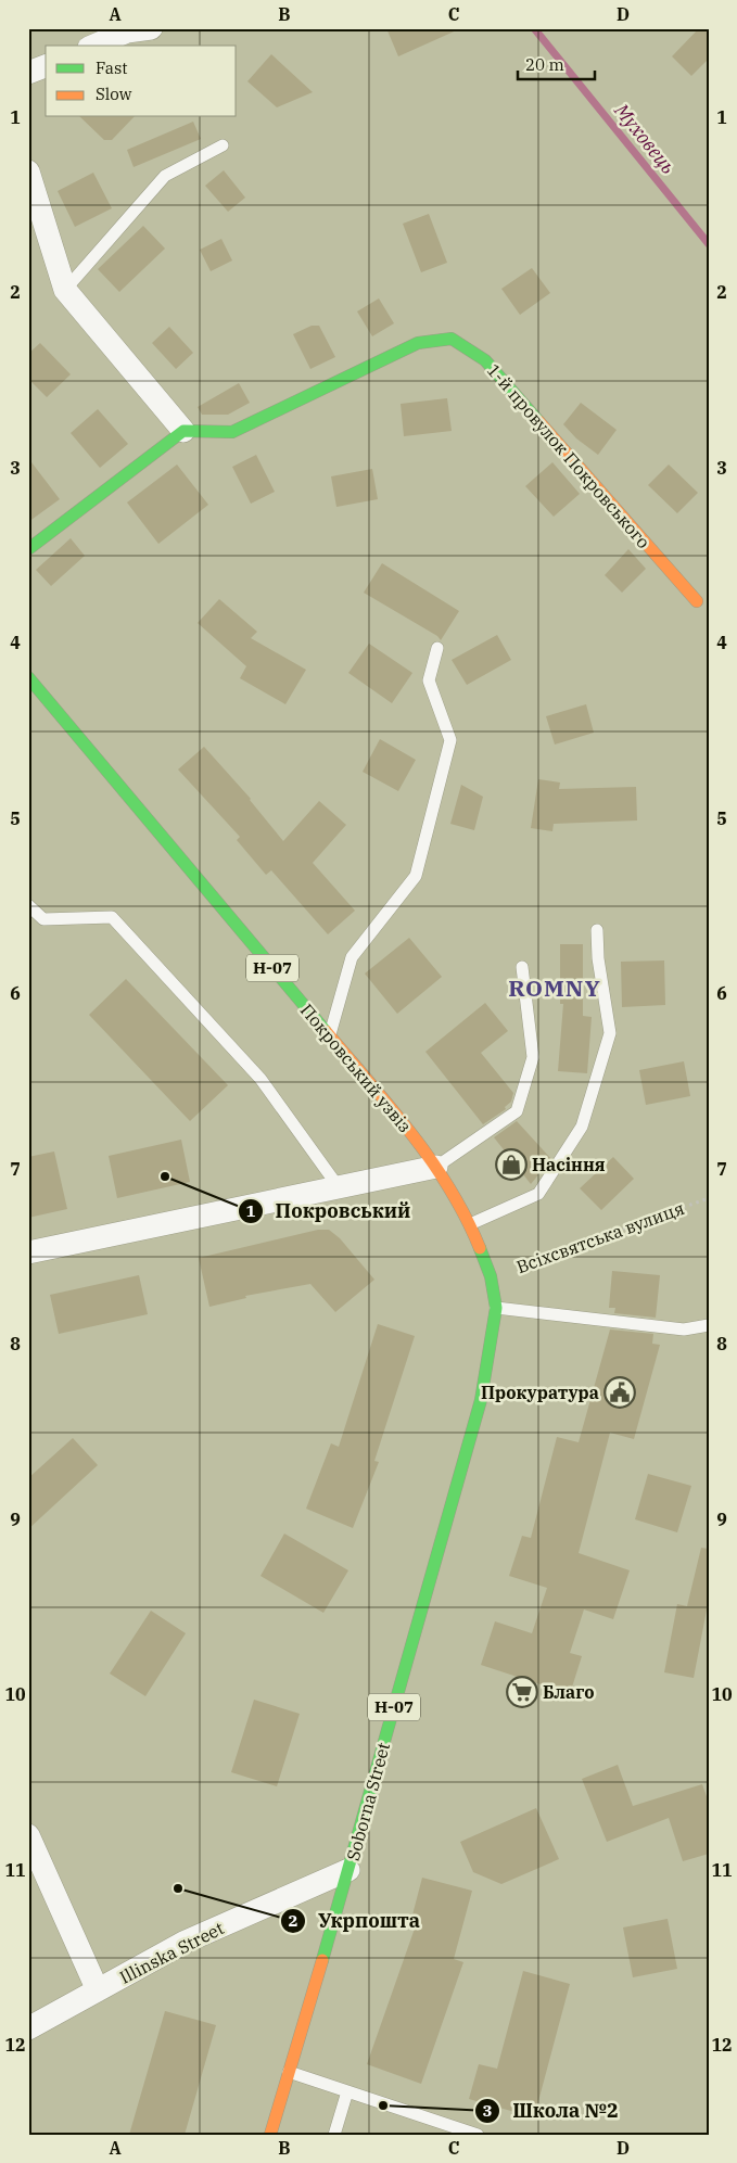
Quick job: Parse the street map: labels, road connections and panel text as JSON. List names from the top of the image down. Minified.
{"streets":{"main road":["1-й провулок Покровського","Н-07","Покровський узвіз","Soborna Street"],"street":["Illinska Street"],"path":["Всіхсвятська вулиця"]},"crossings":[["Покровський узвіз","Всіхсвятська вулиця"],["Покровський узвіз","Soborna Street"],["Всіхсвятська вулиця","Soborna Street"],["Soborna Street","Illinska Street"]],"districts":["ROMNY"],"water":["Муховець"],"places":{"shop":["Насіння"],"other":["Покровський","Укрпошта","Школа №2"],"public building":["Прокуратура"],"supermarket":["Благо"]},"legend":["Fast","Slow"],"scale_bar":"20 m","grid":{"columns":["A","B","C","D"],"rows":["1","2","3","4","5","6","7","8","9","10","11","12"]}}
